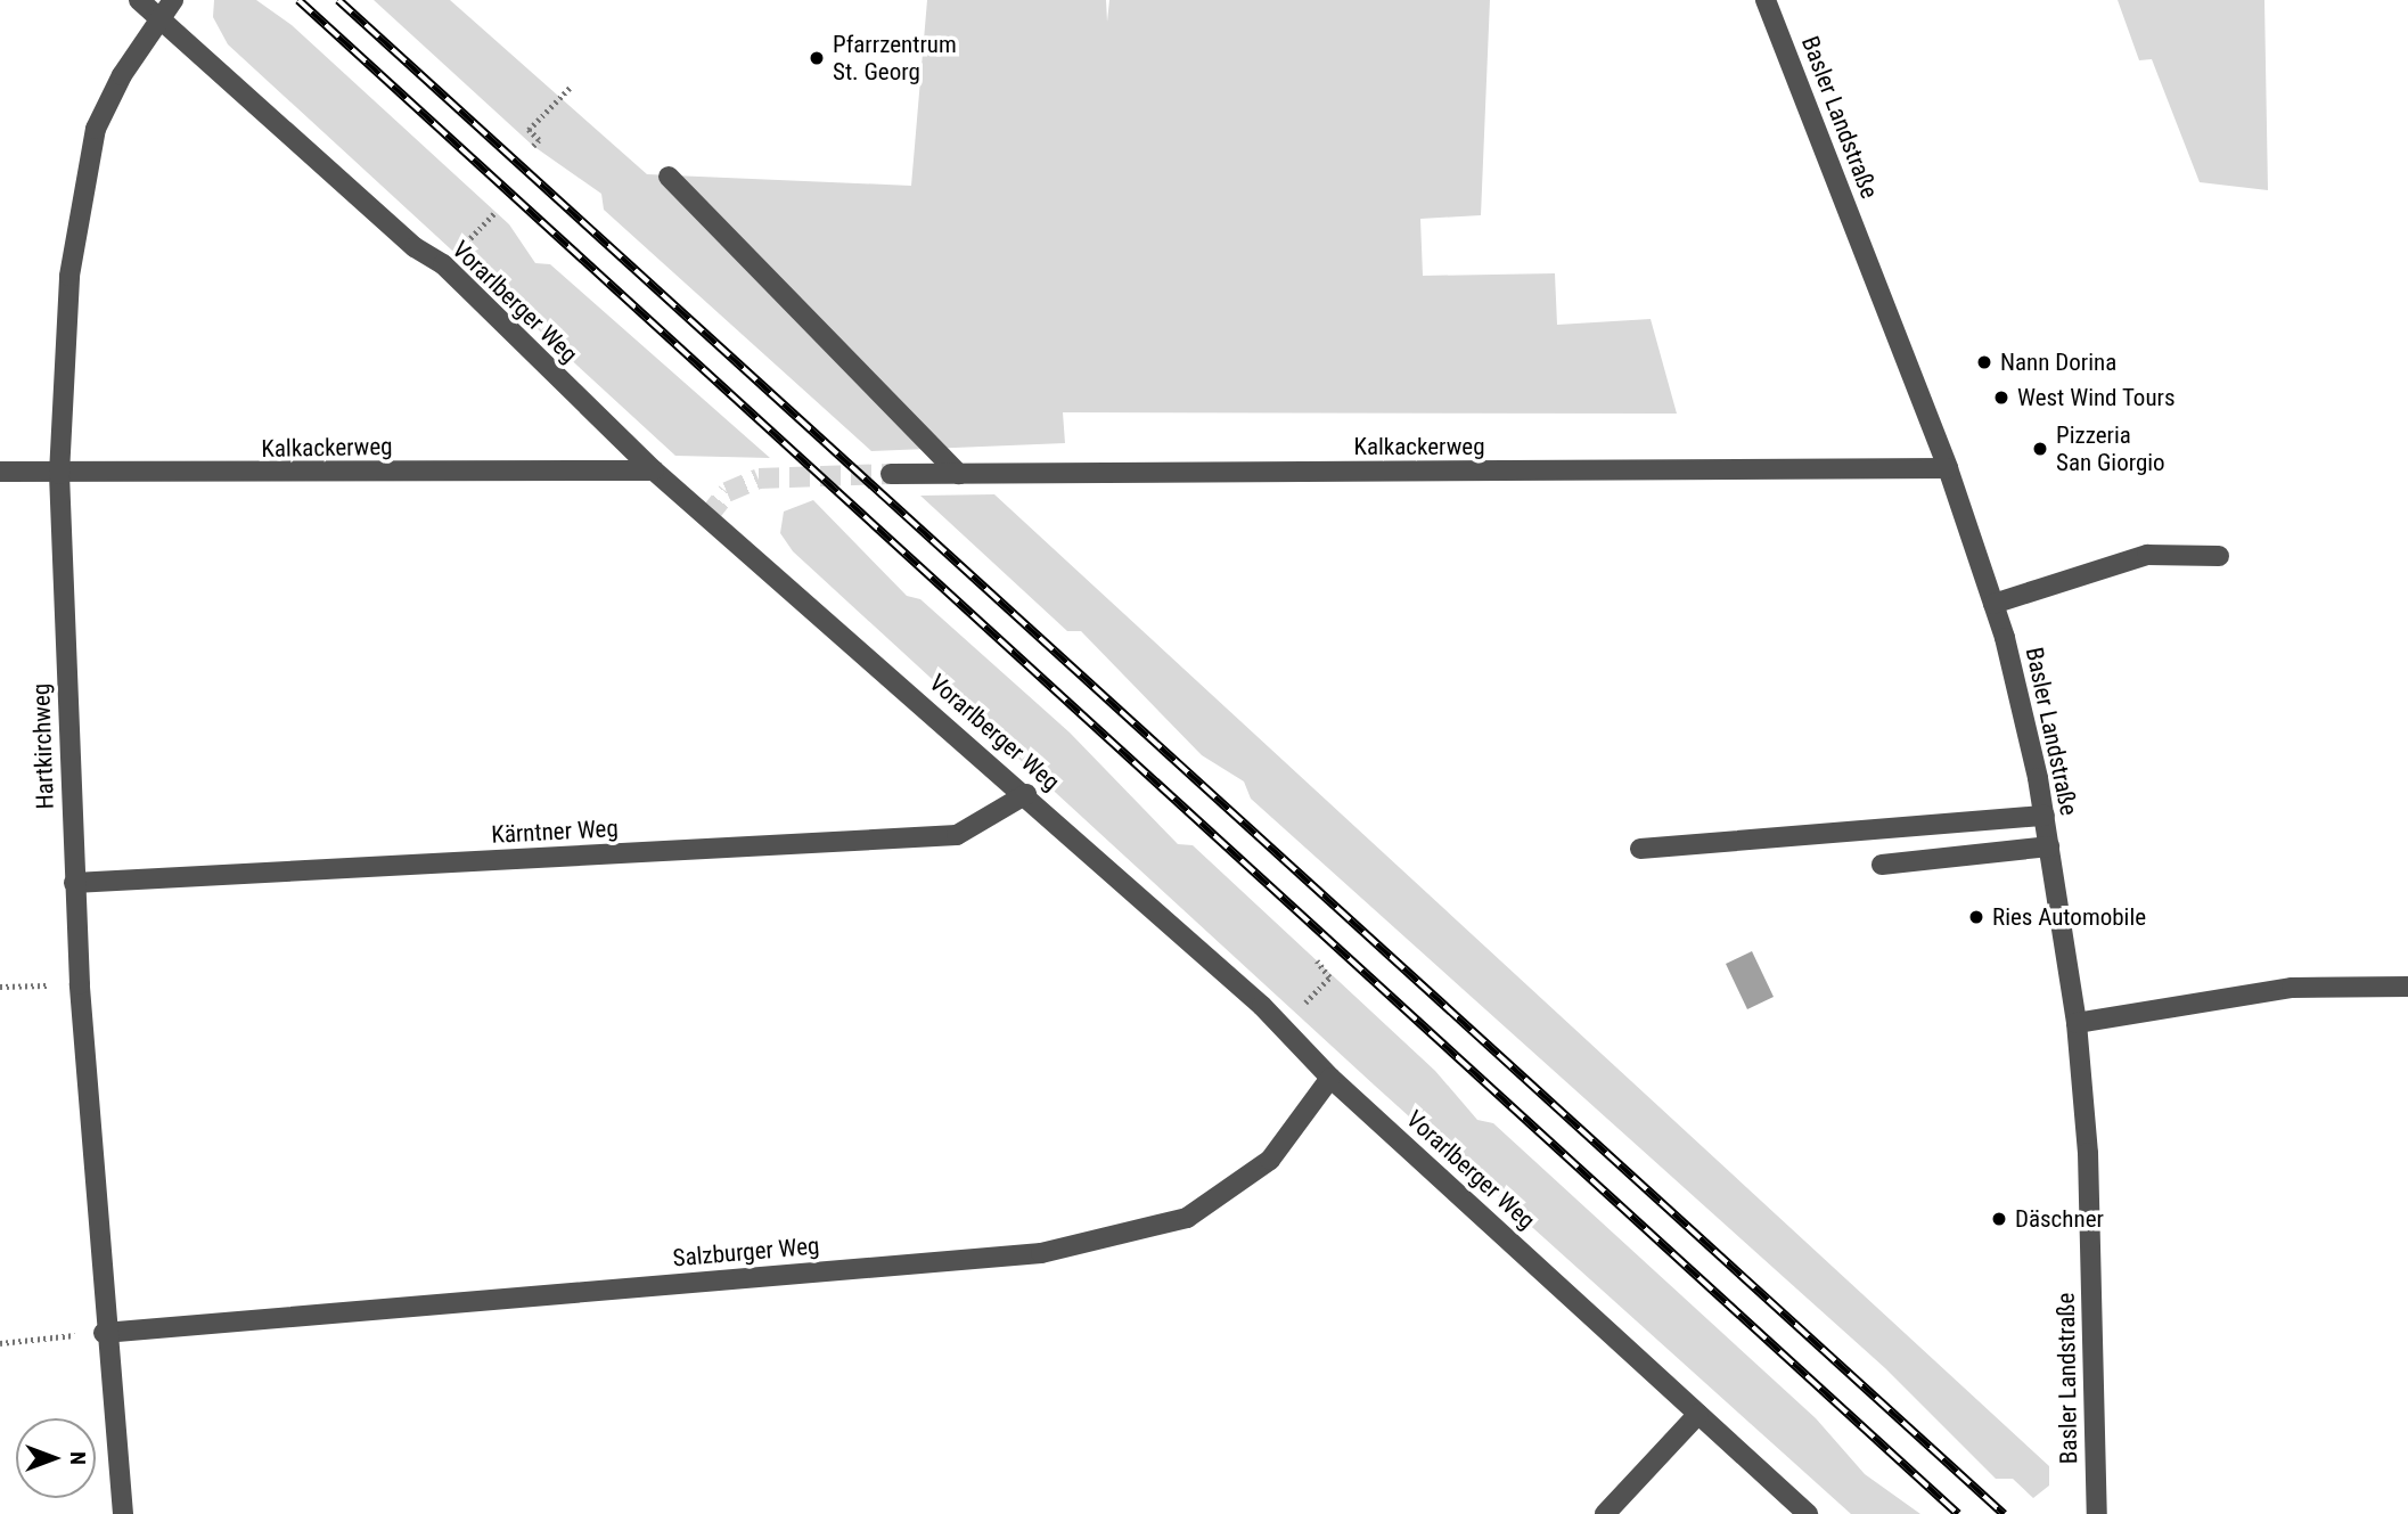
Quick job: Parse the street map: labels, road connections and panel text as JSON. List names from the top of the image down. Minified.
{"streets":{"street":["Basler Landstraße","Vorarlberger Weg","Kalkackerweg","Hartkirchweg","Kärntner Weg","Salzburger Weg"]},"crossings":[["Basler Landstraße","Kalkackerweg"],["Vorarlberger Weg","Kalkackerweg"],["Vorarlberger Weg","Hartkirchweg"],["Vorarlberger Weg","Kärntner Weg"],["Vorarlberger Weg","Salzburger Weg"],["Kalkackerweg","Hartkirchweg"],["Hartkirchweg","Kärntner Weg"],["Hartkirchweg","Salzburger Weg"]],"places":["Pfarrzentrum St. Georg","Nann Dorina","West Wind Tours","Pizzeria San Giorgio","Ries Automobile","Däschner"],"north":"right"}
